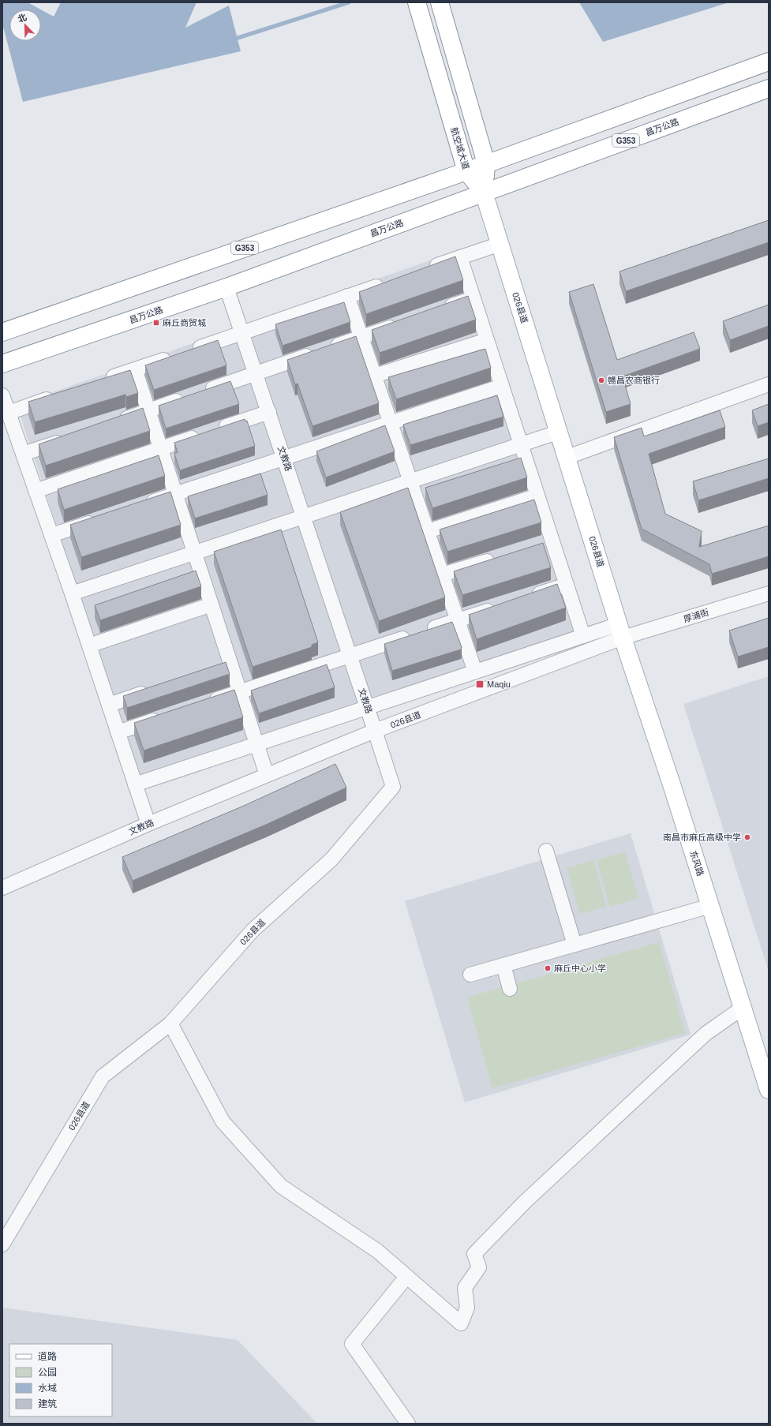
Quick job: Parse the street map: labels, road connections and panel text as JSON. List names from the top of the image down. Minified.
{"streets":{"main road":["昌万公路","G353","航空城大道","026县道","东风路"],"street":["文教路","厚浦街"]},"crossings":[["昌万公路","航空城大道"],["昌万公路","026县道"],["昌万公路","文教路"],["G353","航空城大道"],["航空城大道","026县道"],["026县道","文教路"],["026县道","厚浦街"],["026县道","东风路"],["厚浦街","东风路"]],"places":{"transit":["麻丘商贸城","Maqiu"],"other":["赣昌农商银行","南昌市麻丘高级中学","麻丘中心小学"]},"legend":["道路","公园","水域","建筑"],"north":"top left"}
